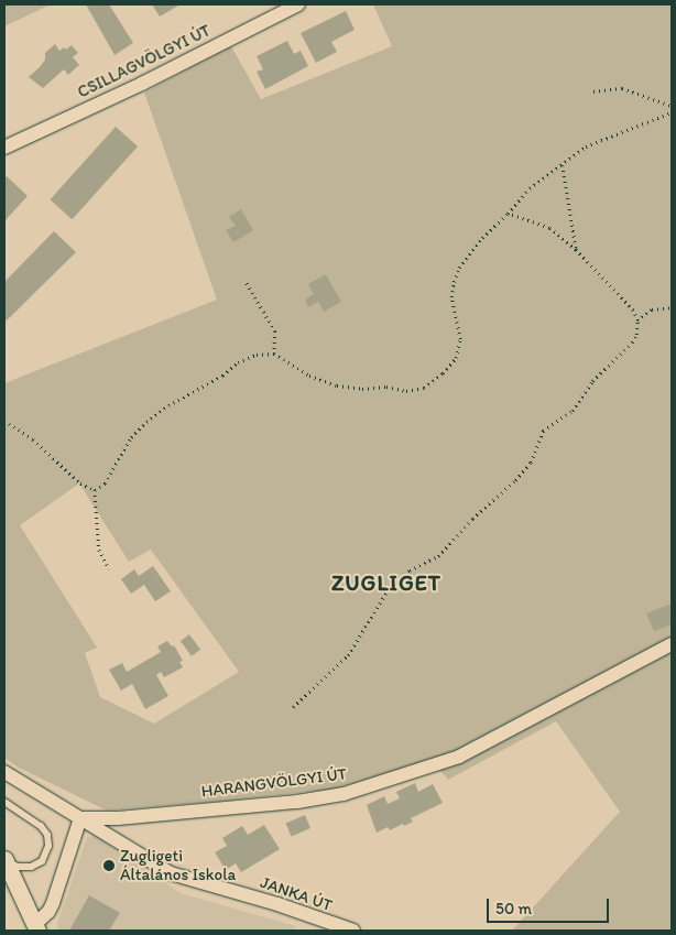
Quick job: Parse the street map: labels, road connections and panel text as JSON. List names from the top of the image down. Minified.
{"streets":{"street":["CSILLAGVÖLGYI ÚT","HARANGVÖLGYI ÚT","JANKA ÚT"]},"crossings":[["HARANGVÖLGYI ÚT","JANKA ÚT"]],"districts":["ZUGLIGET"],"places":["Zugligeti Általános Iskola"],"scale_bar":"50 m"}
